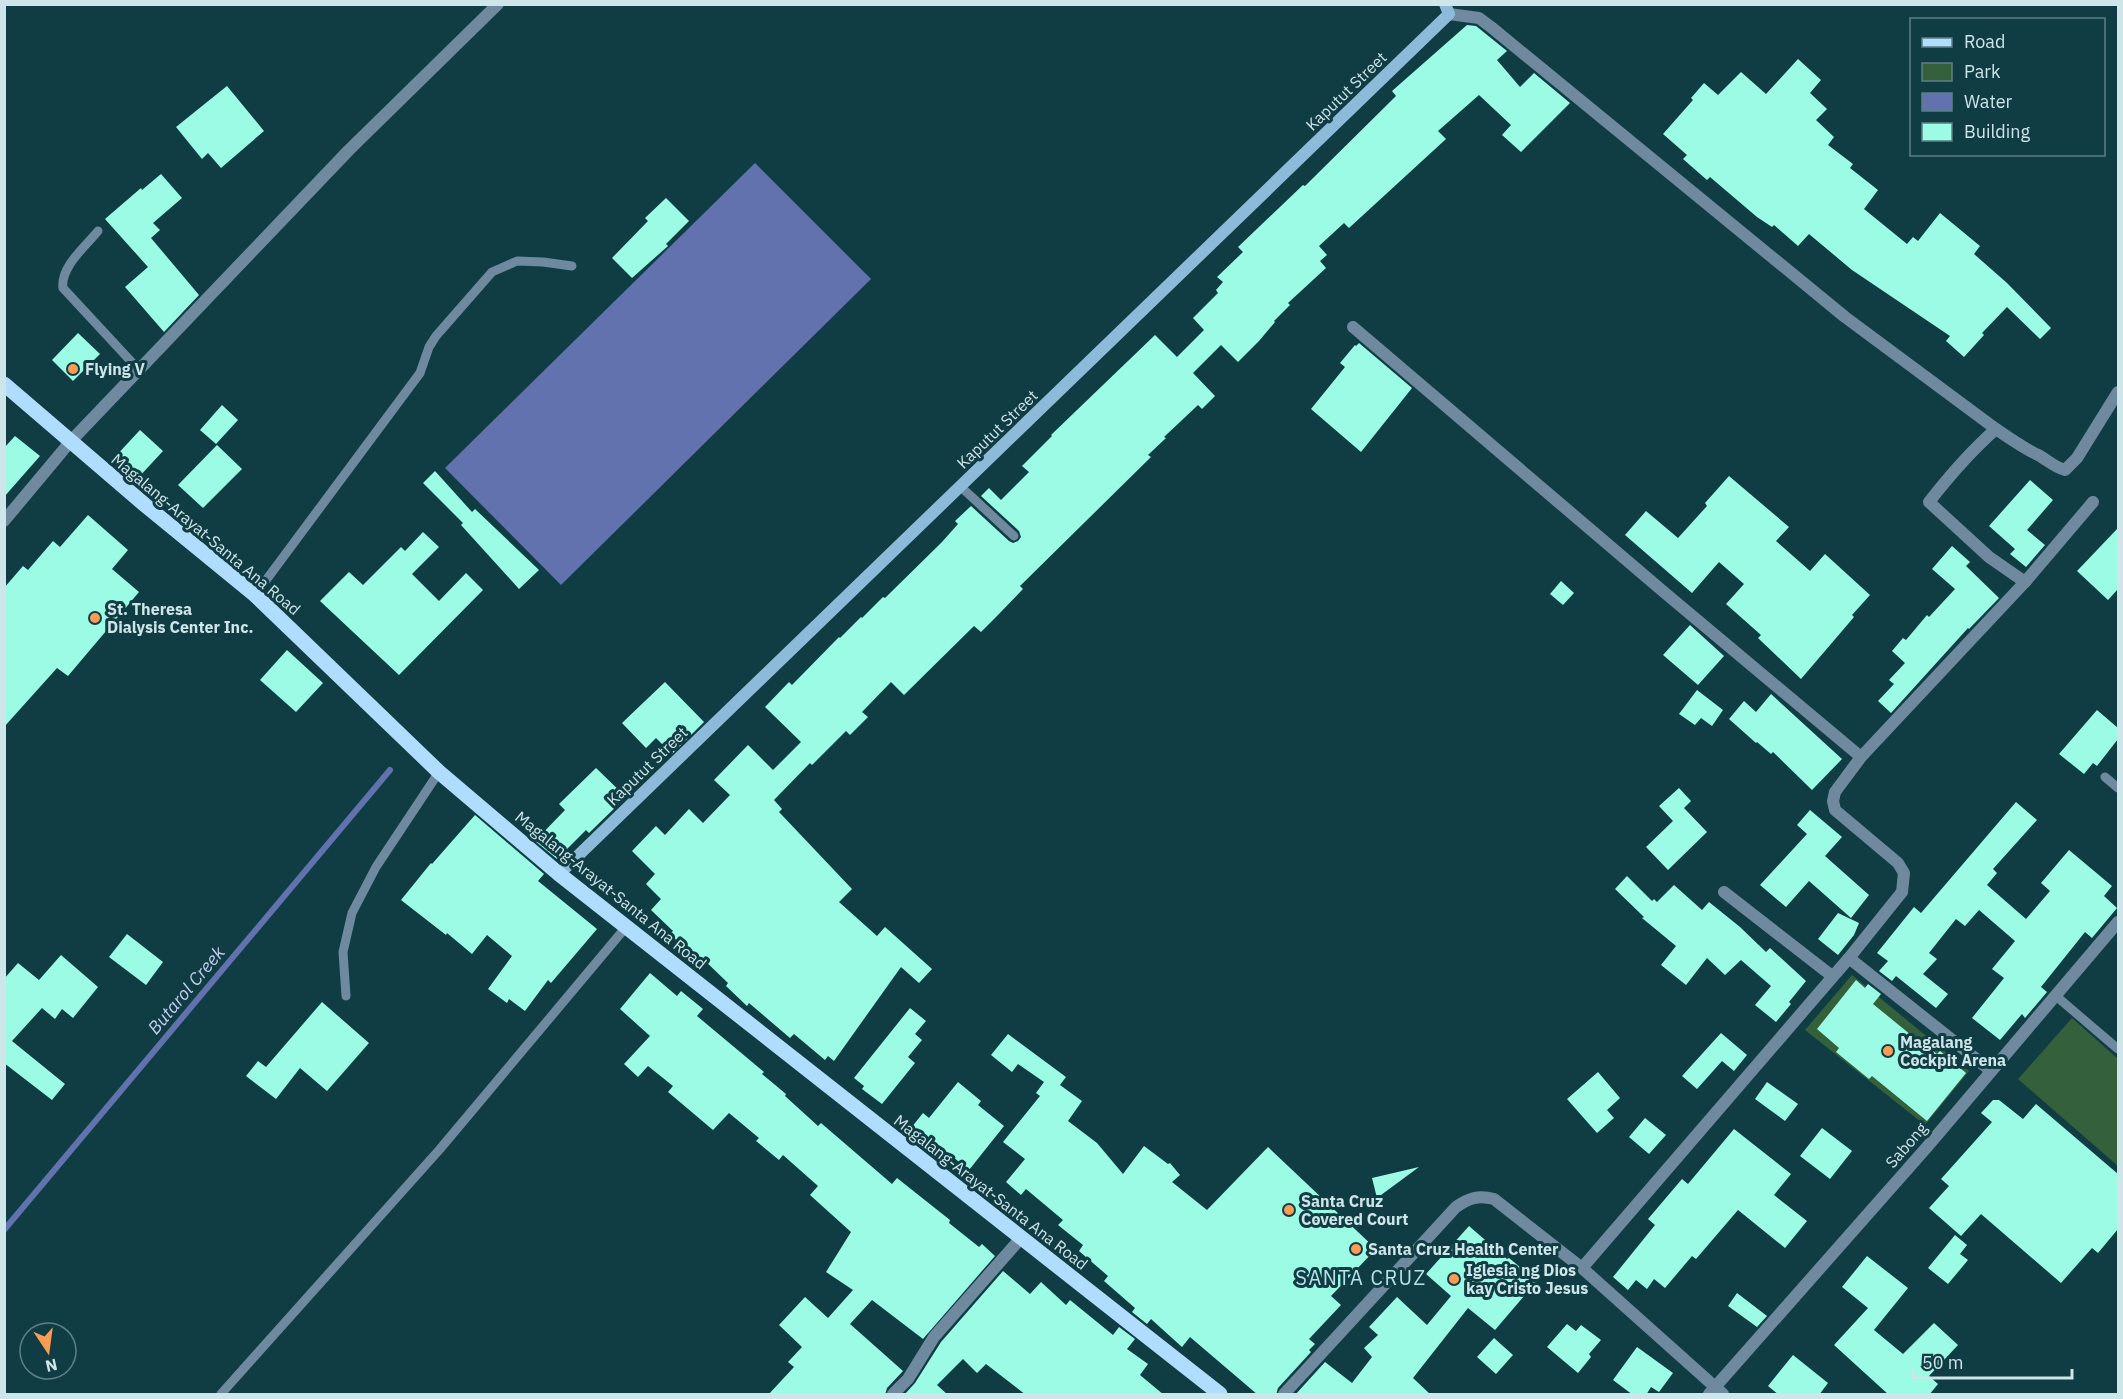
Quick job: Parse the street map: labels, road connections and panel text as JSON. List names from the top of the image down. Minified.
{"streets":{"main road":["Magalang-Arayat-Santa Ana Road"],"street":["Kaputut Street","Sabong"]},"crossings":[["Kaputut Street","Magalang-Arayat-Santa Ana Road"]],"districts":["SANTA CRUZ"],"water":["Butarol Creek"],"places":["Flying V","St. Theresa Dialysis Center Inc.","Magalang Cockpit Arena","Santa Cruz Covered Court","Santa Cruz Health Center","Iglesia ng Dios kay Cristo Jesus"],"legend":["Road","Park","Water","Building"],"scale_bar":"50 m","north":"bottom"}
